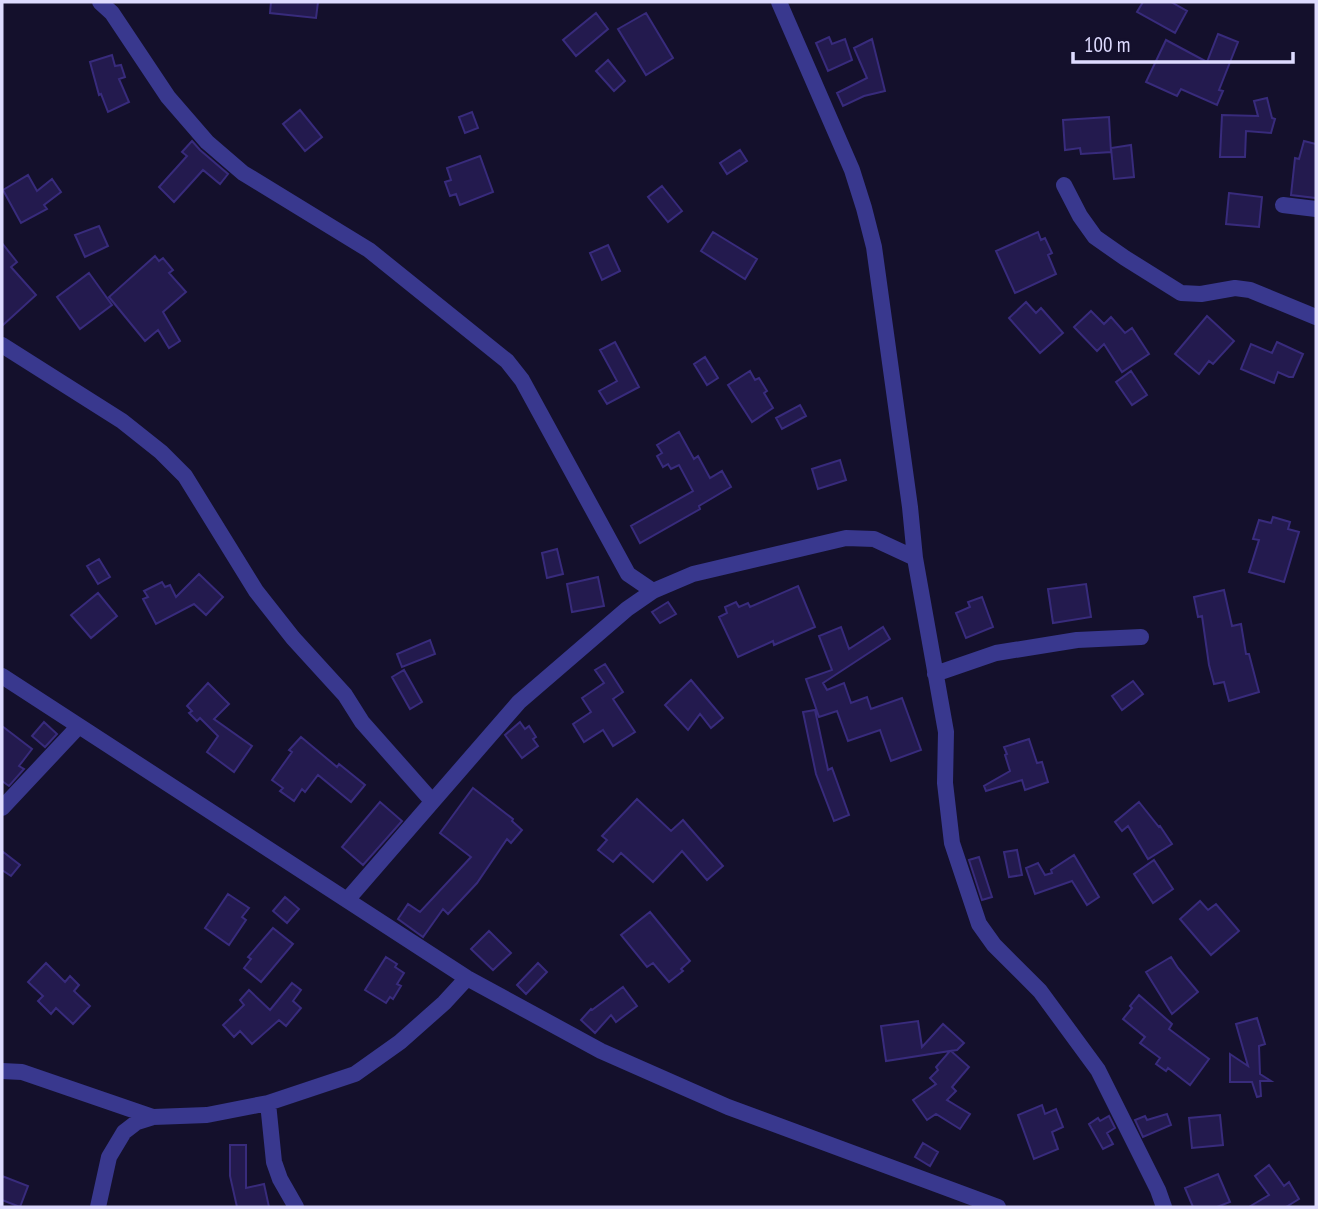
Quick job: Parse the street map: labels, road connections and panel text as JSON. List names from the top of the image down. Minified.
{"scale_bar":"100 m"}
